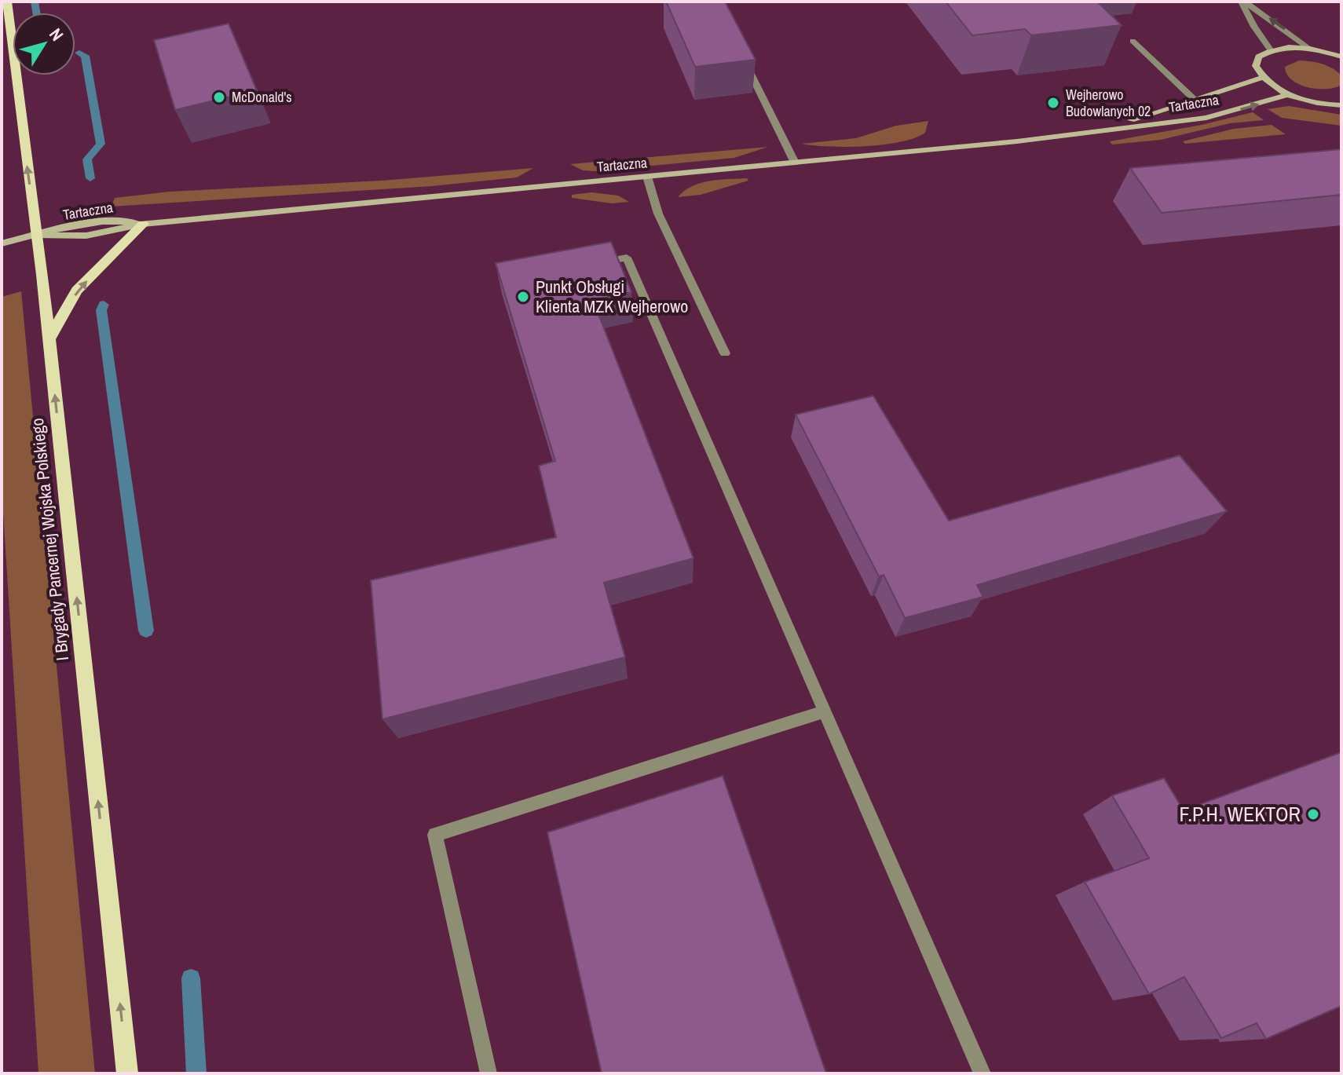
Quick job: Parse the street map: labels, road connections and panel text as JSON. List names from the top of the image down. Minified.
{"streets":{"main road":["I Brygady Pancernej Wojska Polskiego"],"street":["Tartaczna"]},"crossings":[["Tartaczna","I Brygady Pancernej Wojska Polskiego"]],"one_way":["I Brygady Pancernej Wojska Polskiego"],"places":["McDonald's","Wejherowo Budowlanych 02","Punkt Obsługi Klienta MZK Wejherowo","F.P.H. WEKTOR"],"north":"top right"}
